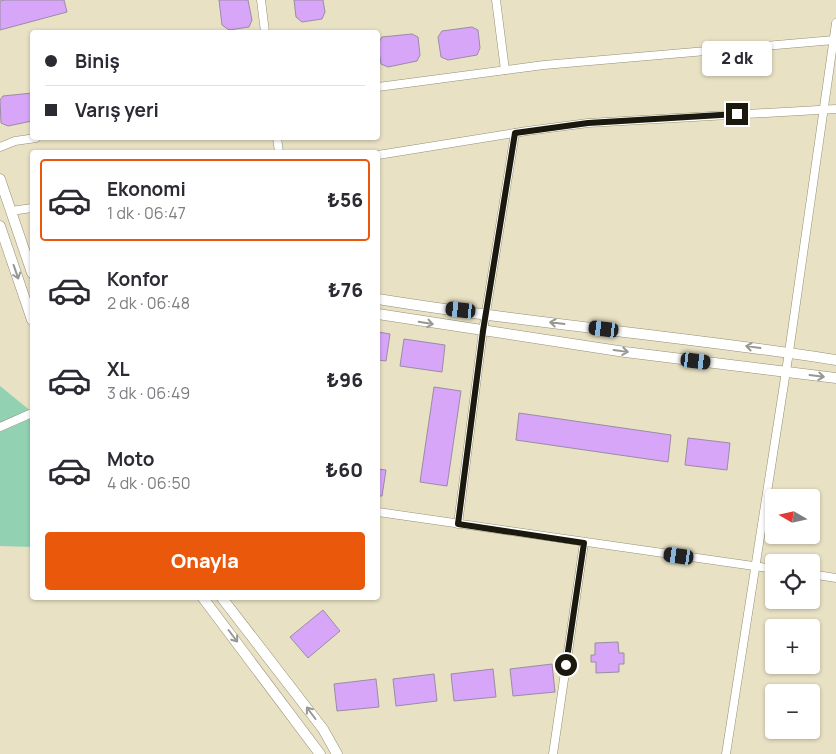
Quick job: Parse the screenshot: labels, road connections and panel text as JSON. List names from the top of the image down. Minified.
{"north":"left","page":{"banner":["Biniş","Varış yeri"],"bubble":"2 dk","list":[{"name":"Ekonomi","note":"1 dk · 06:47","value":"₺56"},{"name":"Konfor","note":"2 dk · 06:48","value":"₺76"},{"name":"XL","note":"3 dk · 06:49","value":"₺96"},{"name":"Moto","note":"4 dk · 06:50","value":"₺60"}],"map_buttons":["+","−"],"buttons":"Onayla"}}
